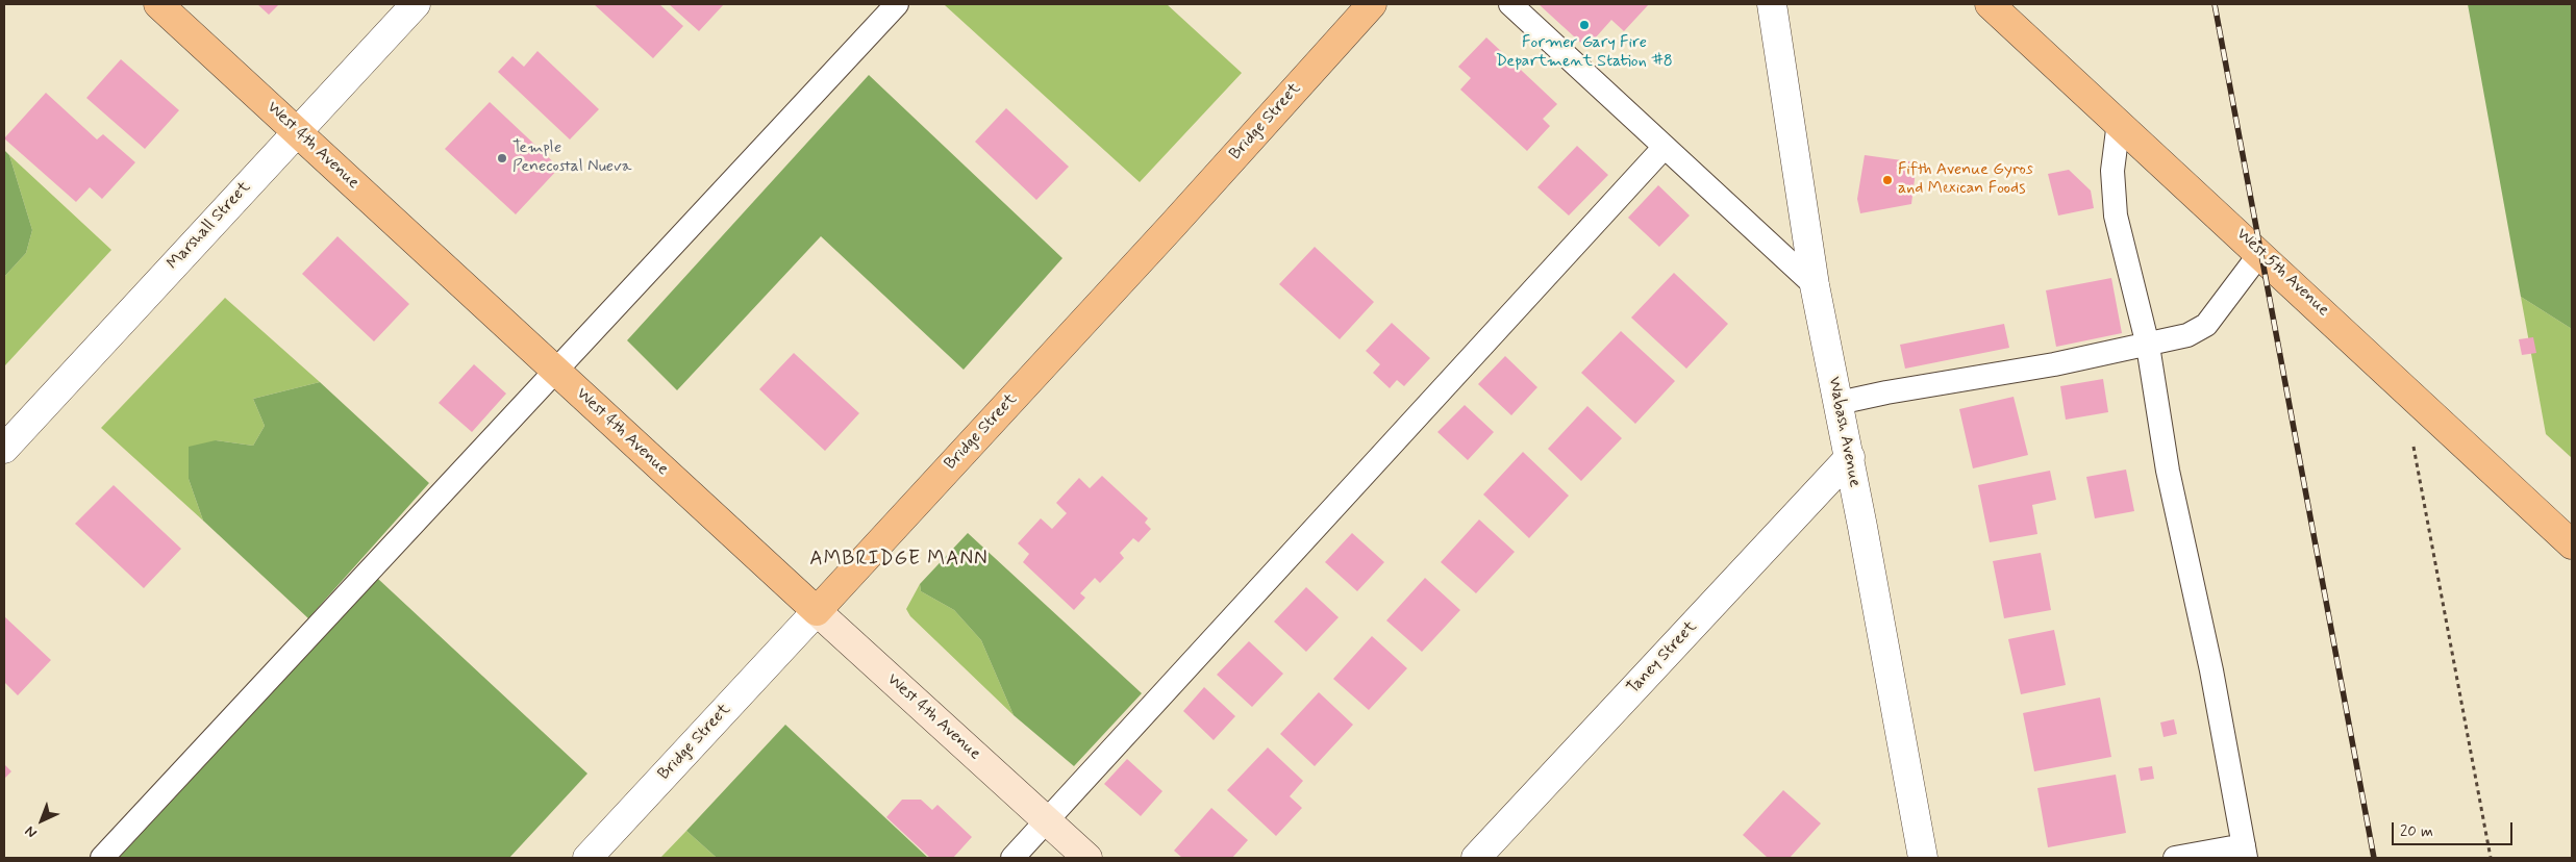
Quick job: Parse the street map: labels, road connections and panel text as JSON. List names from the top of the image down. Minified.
{"streets":{"main road":["Bridge Street","West 4th Avenue","West 5th Avenue"],"street":["Marshall Street","Wabash Avenue","Taney Street"]},"crossings":[["Bridge Street","West 4th Avenue"],["West 4th Avenue","Marshall Street"],["Wabash Avenue","Taney Street"]],"districts":["AMBRIDGE MANN"],"places":["Former Gary Fire Department Station #8","Temple Penecostal Nueva","Fifth Avenue Gyros and Mexican Foods"],"scale_bar":"20 m","north":"bottom left"}
